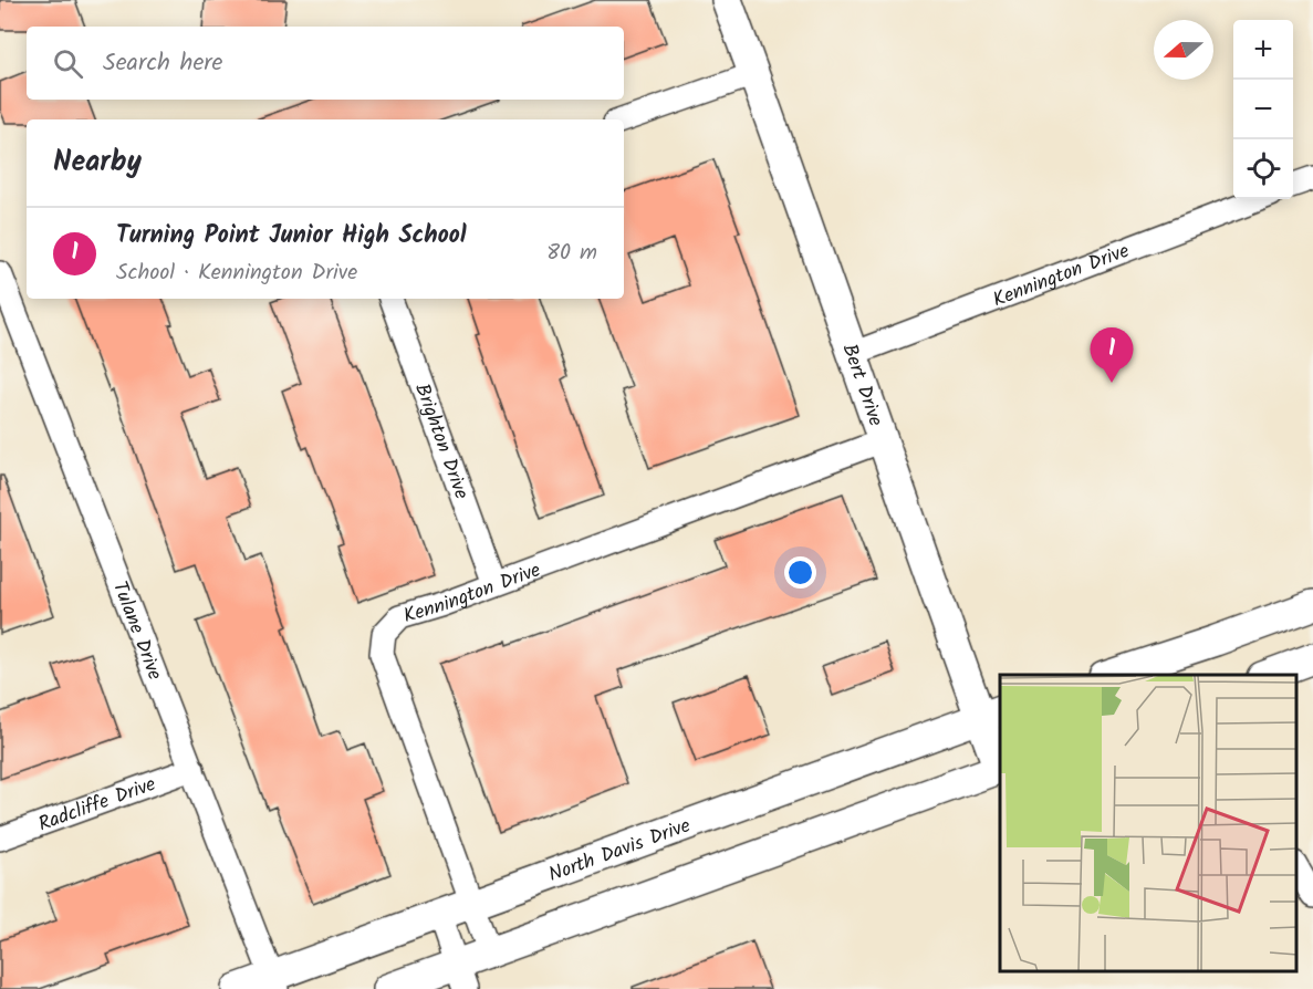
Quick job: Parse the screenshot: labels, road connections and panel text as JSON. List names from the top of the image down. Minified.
{"streets":{"street":["Kennington Drive","Bert Drive","Brighton Drive","Tulane Drive","Radcliffe Drive","North Davis Drive"]},"crossings":[["Kennington Drive","Bert Drive"],["Kennington Drive","Brighton Drive"],["Kennington Drive","North Davis Drive"],["Bert Drive","North Davis Drive"],["Tulane Drive","Radcliffe Drive"],["Tulane Drive","North Davis Drive"]],"north":"left","page":{"map_buttons":["+","−"],"search":"Search here","heading":"Nearby","list":[{"mark":"1","name":"Turning Point Junior High School","note":"School · Kennington Drive","value":"80 m"}],"pins":"1"}}
